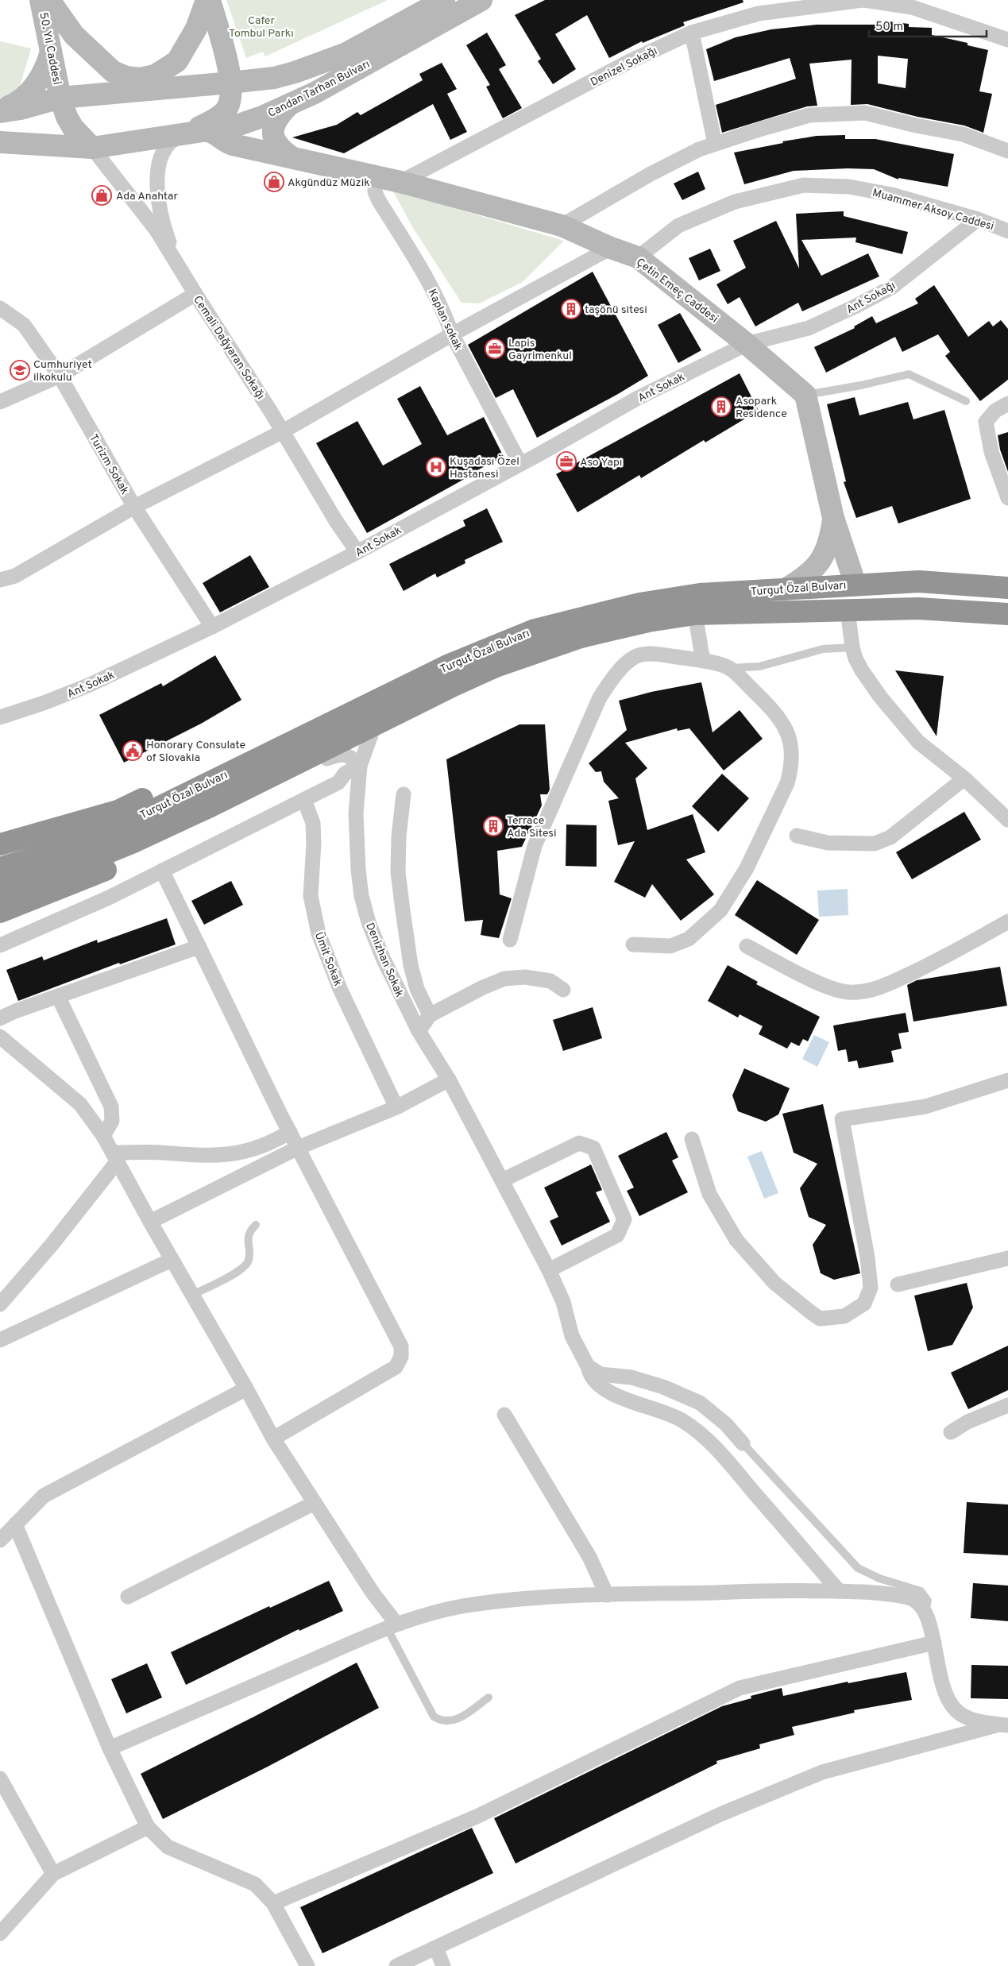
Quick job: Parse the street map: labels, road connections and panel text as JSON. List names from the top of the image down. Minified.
{"streets":{"highway":["Turgut Özal Bulvarı"],"street":["50. Yıl Caddesi","Denizel Sokağı","Candan Tarhan Bulvarı","Muammer Aksoy Caddesi","Çetin Emeç Caddesi","Ant Sokağı","Kaplan sokak","Cemali Dağyaran Sokağı","Ant Sokak","Turizm Sokak","Ümit Sokak","Denizhan Sokak"]},"crossings":[["50. Yıl Caddesi","Candan Tarhan Bulvarı"],["50. Yıl Caddesi","Cemali Dağyaran Sokağı"],["Denizel Sokağı","Çetin Emeç Caddesi"],["Candan Tarhan Bulvarı","Çetin Emeç Caddesi"],["Candan Tarhan Bulvarı","Cemali Dağyaran Sokağı"],["Muammer Aksoy Caddesi","Çetin Emeç Caddesi"],["Muammer Aksoy Caddesi","Ant Sokağı"],["Çetin Emeç Caddesi","Ant Sokağı"],["Çetin Emeç Caddesi","Kaplan sokak"],["Çetin Emeç Caddesi","Ant Sokak"],["Ant Sokağı","Ant Sokak"],["Kaplan sokak","Ant Sokak"],["Cemali Dağyaran Sokağı","Ant Sokak"],["Ant Sokak","Turizm Sokak"]],"parks":["Cafer Tombul Parkı"],"places":{"shop":["Akgündüz Müzik","Ada Anahtar"],"building":["taşönü sitesi","Asopark Residence","Terrace Ada Sitesi"],"office":["Lapis Gayrimenkul","Aso Yapı"],"school or university":["Cumhuriyet ilkokulu"],"hospital":["Kuşadası Özel Hastanesi"],"public building":["Honorary Consulate of Slovakia"]},"scale_bar":"50 m"}
